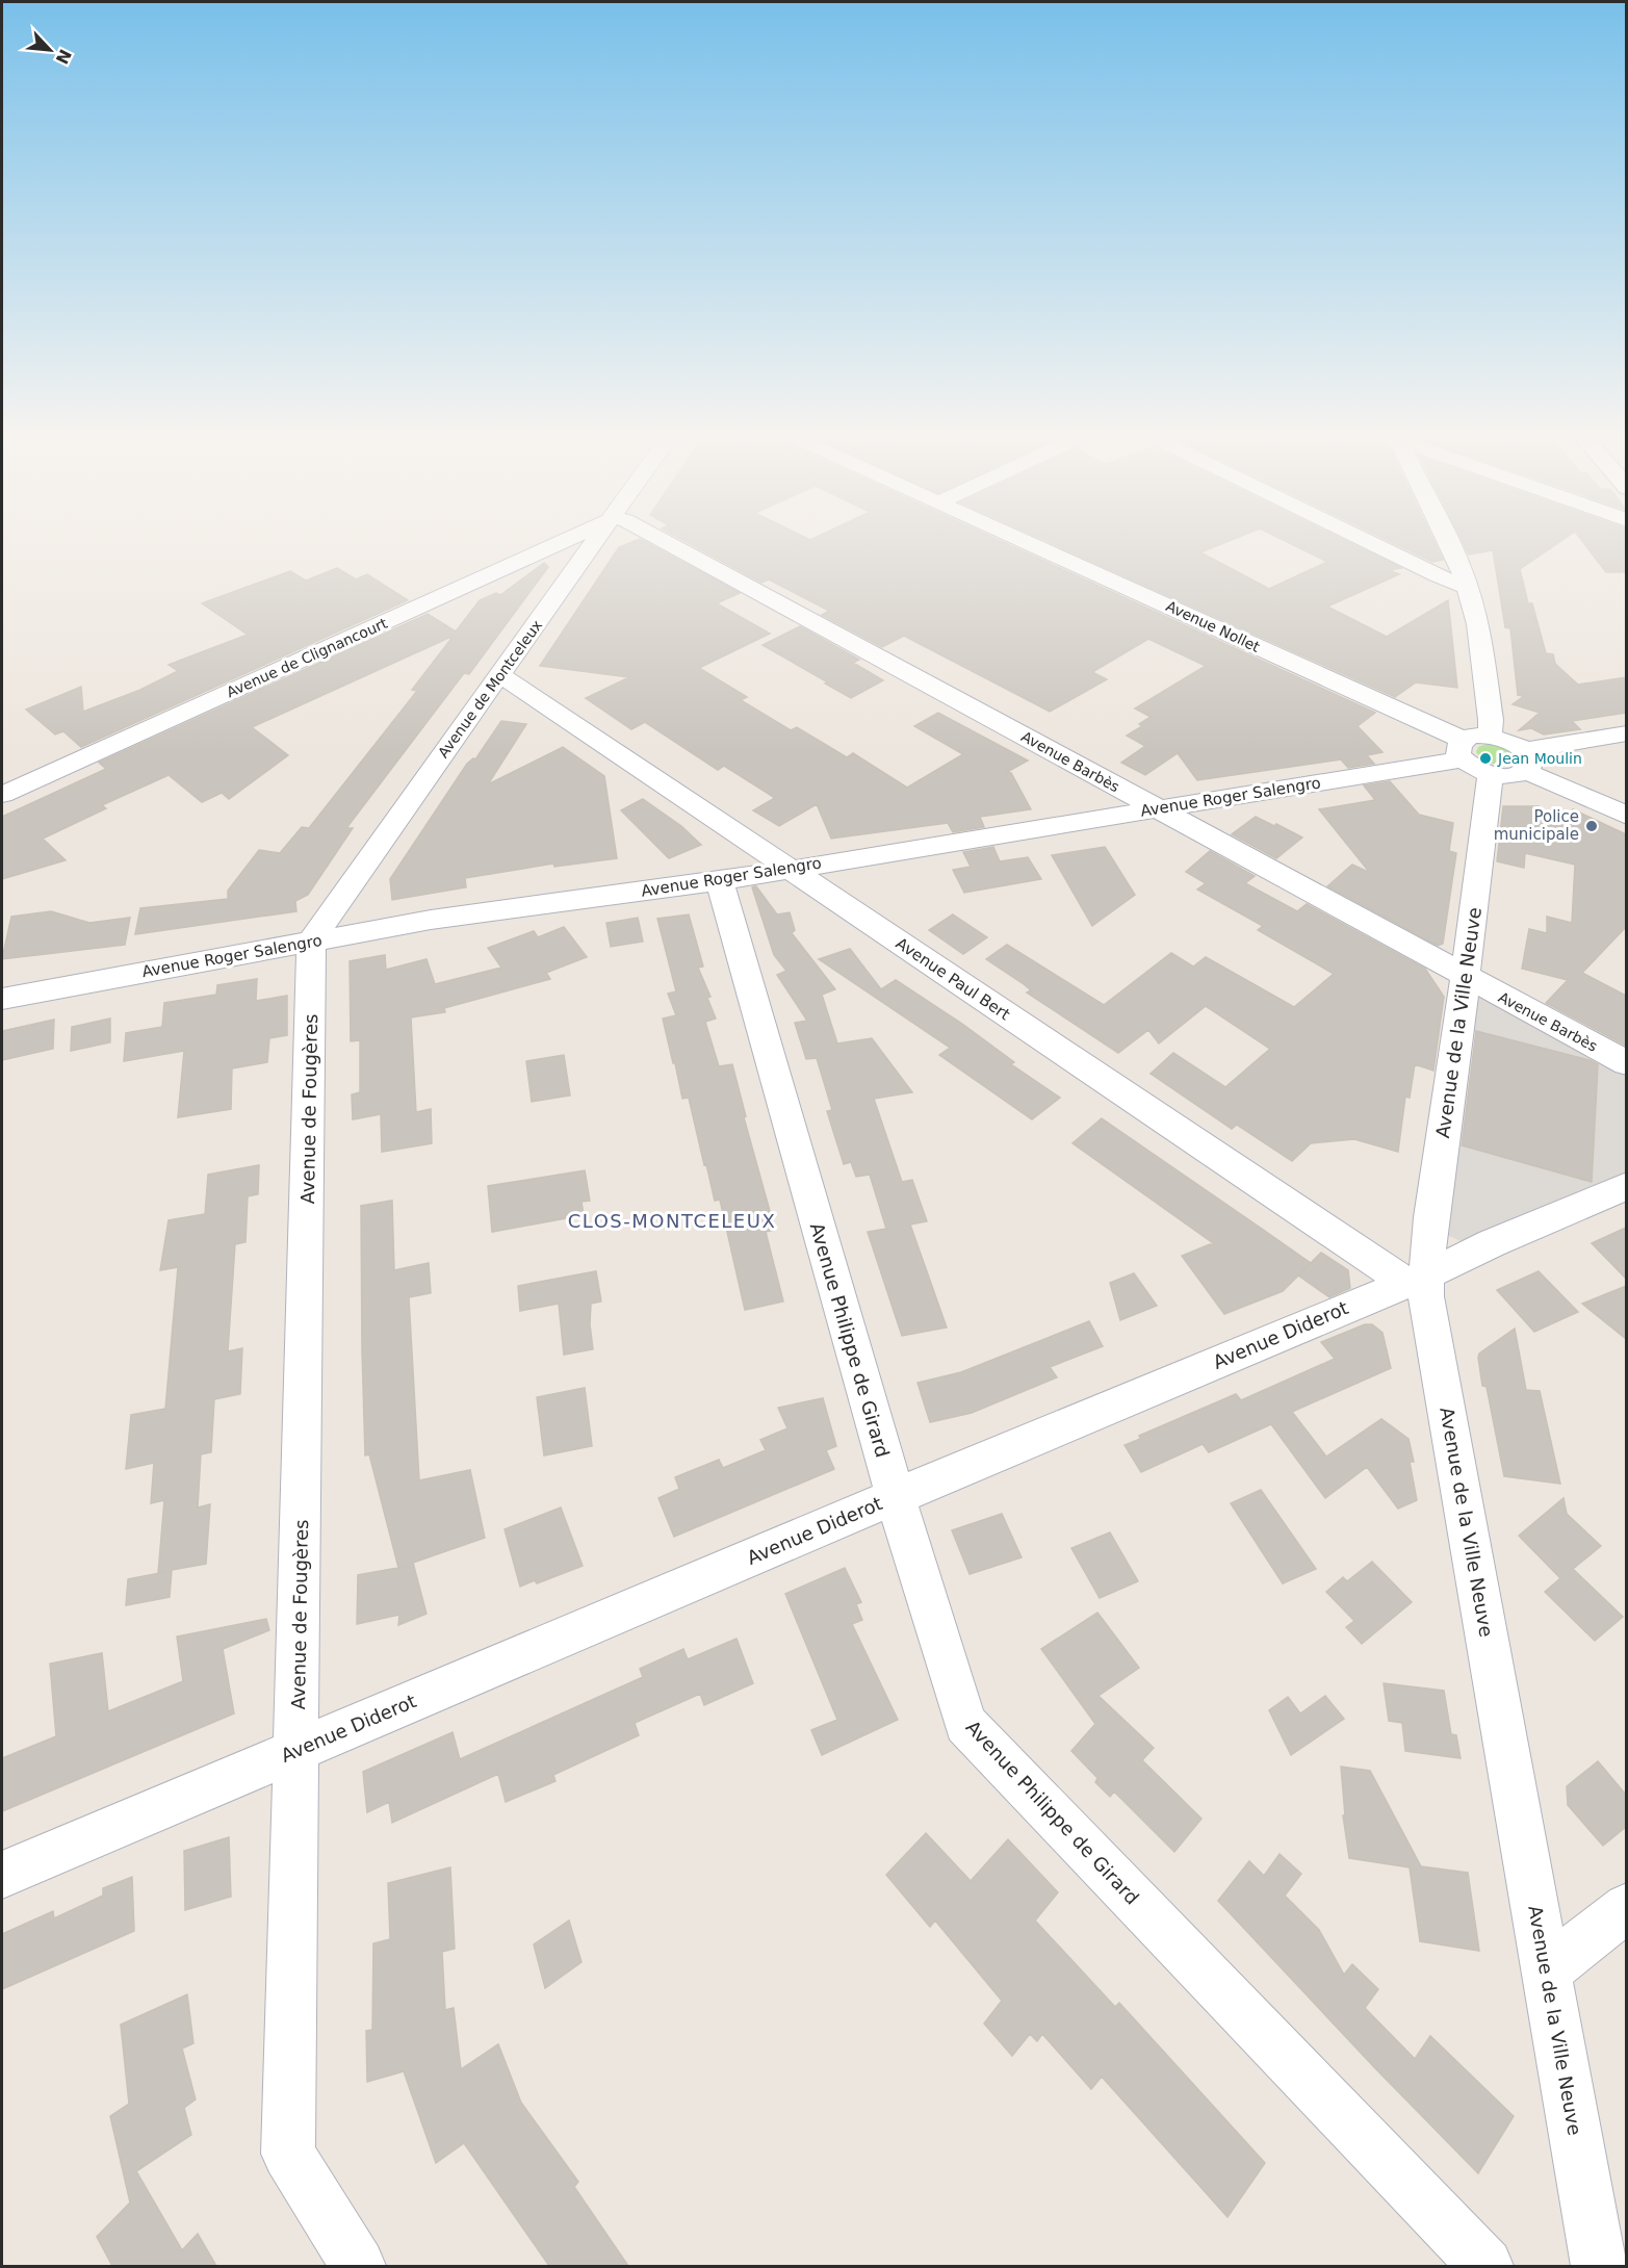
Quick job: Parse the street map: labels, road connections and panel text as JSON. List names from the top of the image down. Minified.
{"streets":{"street":["Avenue Nollet","Avenue de Clignancourt","Avenue de Montceleux","Avenue Barbès","Avenue Roger Salengro","Avenue Paul Bert","Avenue de la Ville Neuve","Avenue de Fougères","Avenue Diderot","Avenue Philippe de Girard"]},"crossings":[["Avenue Nollet","Avenue Roger Salengro"],["Avenue Nollet","Avenue de la Ville Neuve"],["Avenue de Montceleux","Avenue Roger Salengro"],["Avenue de Montceleux","Avenue Paul Bert"],["Avenue de Montceleux","Avenue de Fougères"],["Avenue Barbès","Avenue Roger Salengro"],["Avenue Barbès","Avenue de la Ville Neuve"],["Avenue Roger Salengro","Avenue Paul Bert"],["Avenue Roger Salengro","Avenue de la Ville Neuve"],["Avenue Roger Salengro","Avenue de Fougères"],["Avenue Roger Salengro","Avenue Philippe de Girard"],["Avenue Paul Bert","Avenue de la Ville Neuve"],["Avenue Paul Bert","Avenue Diderot"],["Avenue de la Ville Neuve","Avenue Diderot"],["Avenue de Fougères","Avenue Diderot"],["Avenue Diderot","Avenue Philippe de Girard"]],"districts":["CLOS-MONTCELEUX"],"places":["Jean Moulin","Police municipale"],"north":"bottom right"}
